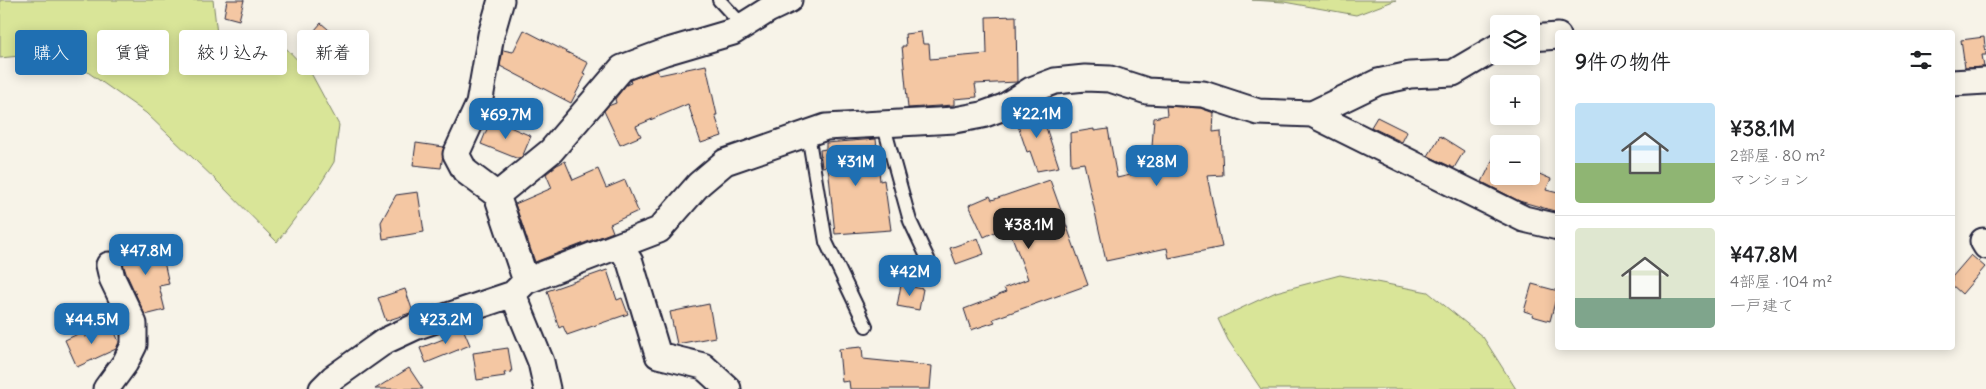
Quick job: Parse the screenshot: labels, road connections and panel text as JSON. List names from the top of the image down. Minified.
{"page":{"map_buttons":["+","−"],"chip":["購入","賃貸","絞り込み","新着"],"heading":"9件の物件","list":[{"name":"¥38.1M","note":"2部屋 · 80 m² · マンション"},{"name":"¥47.8M","note":"4部屋 · 104 m² · 一戸建て"}],"price":["¥22.1M","¥69.7M","¥31M","¥28M","¥38.1M","¥47.8M","¥42M","¥44.5M","¥23.2M"]}}
